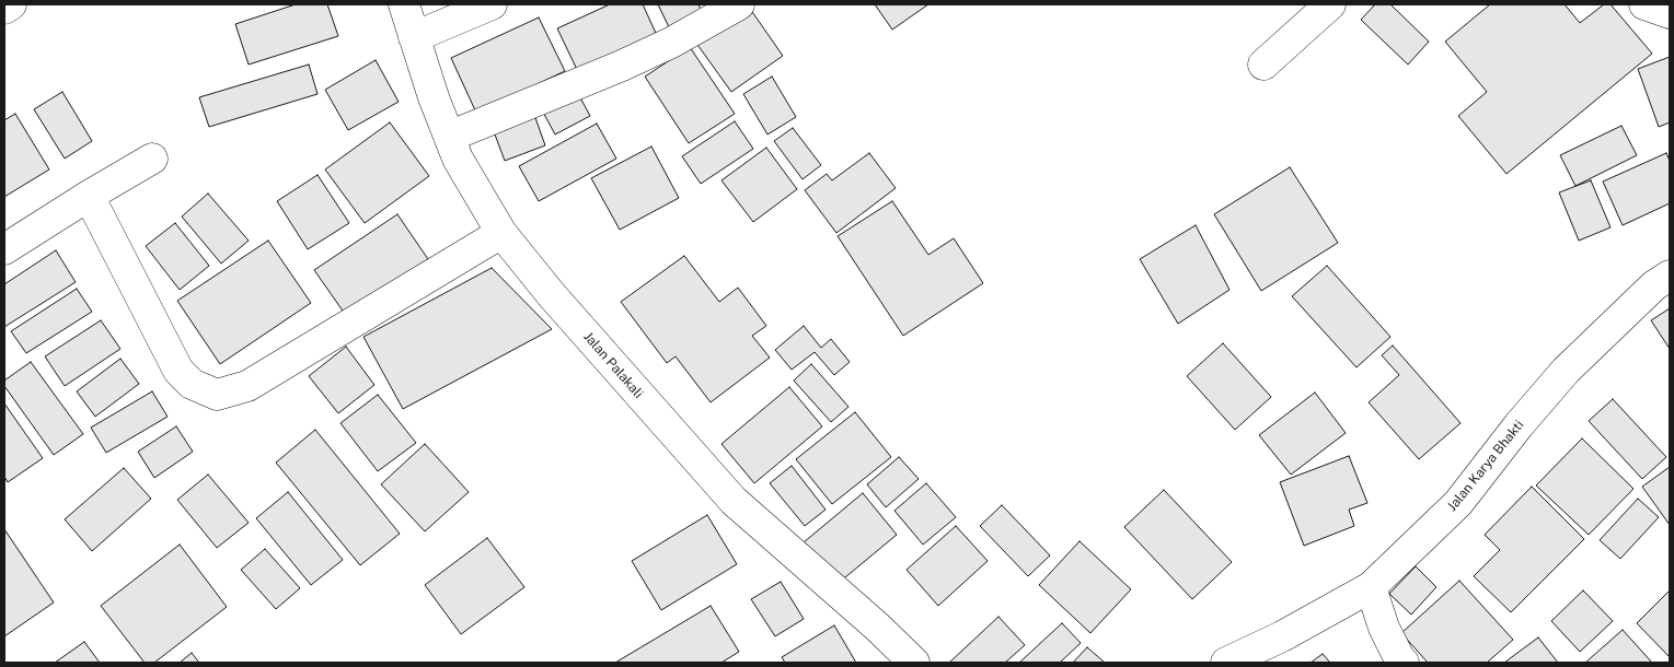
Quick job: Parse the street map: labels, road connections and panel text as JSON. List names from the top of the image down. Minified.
{"streets":{"street":["Jalan Palakali","Jalan Karya Bhakti"]}}
